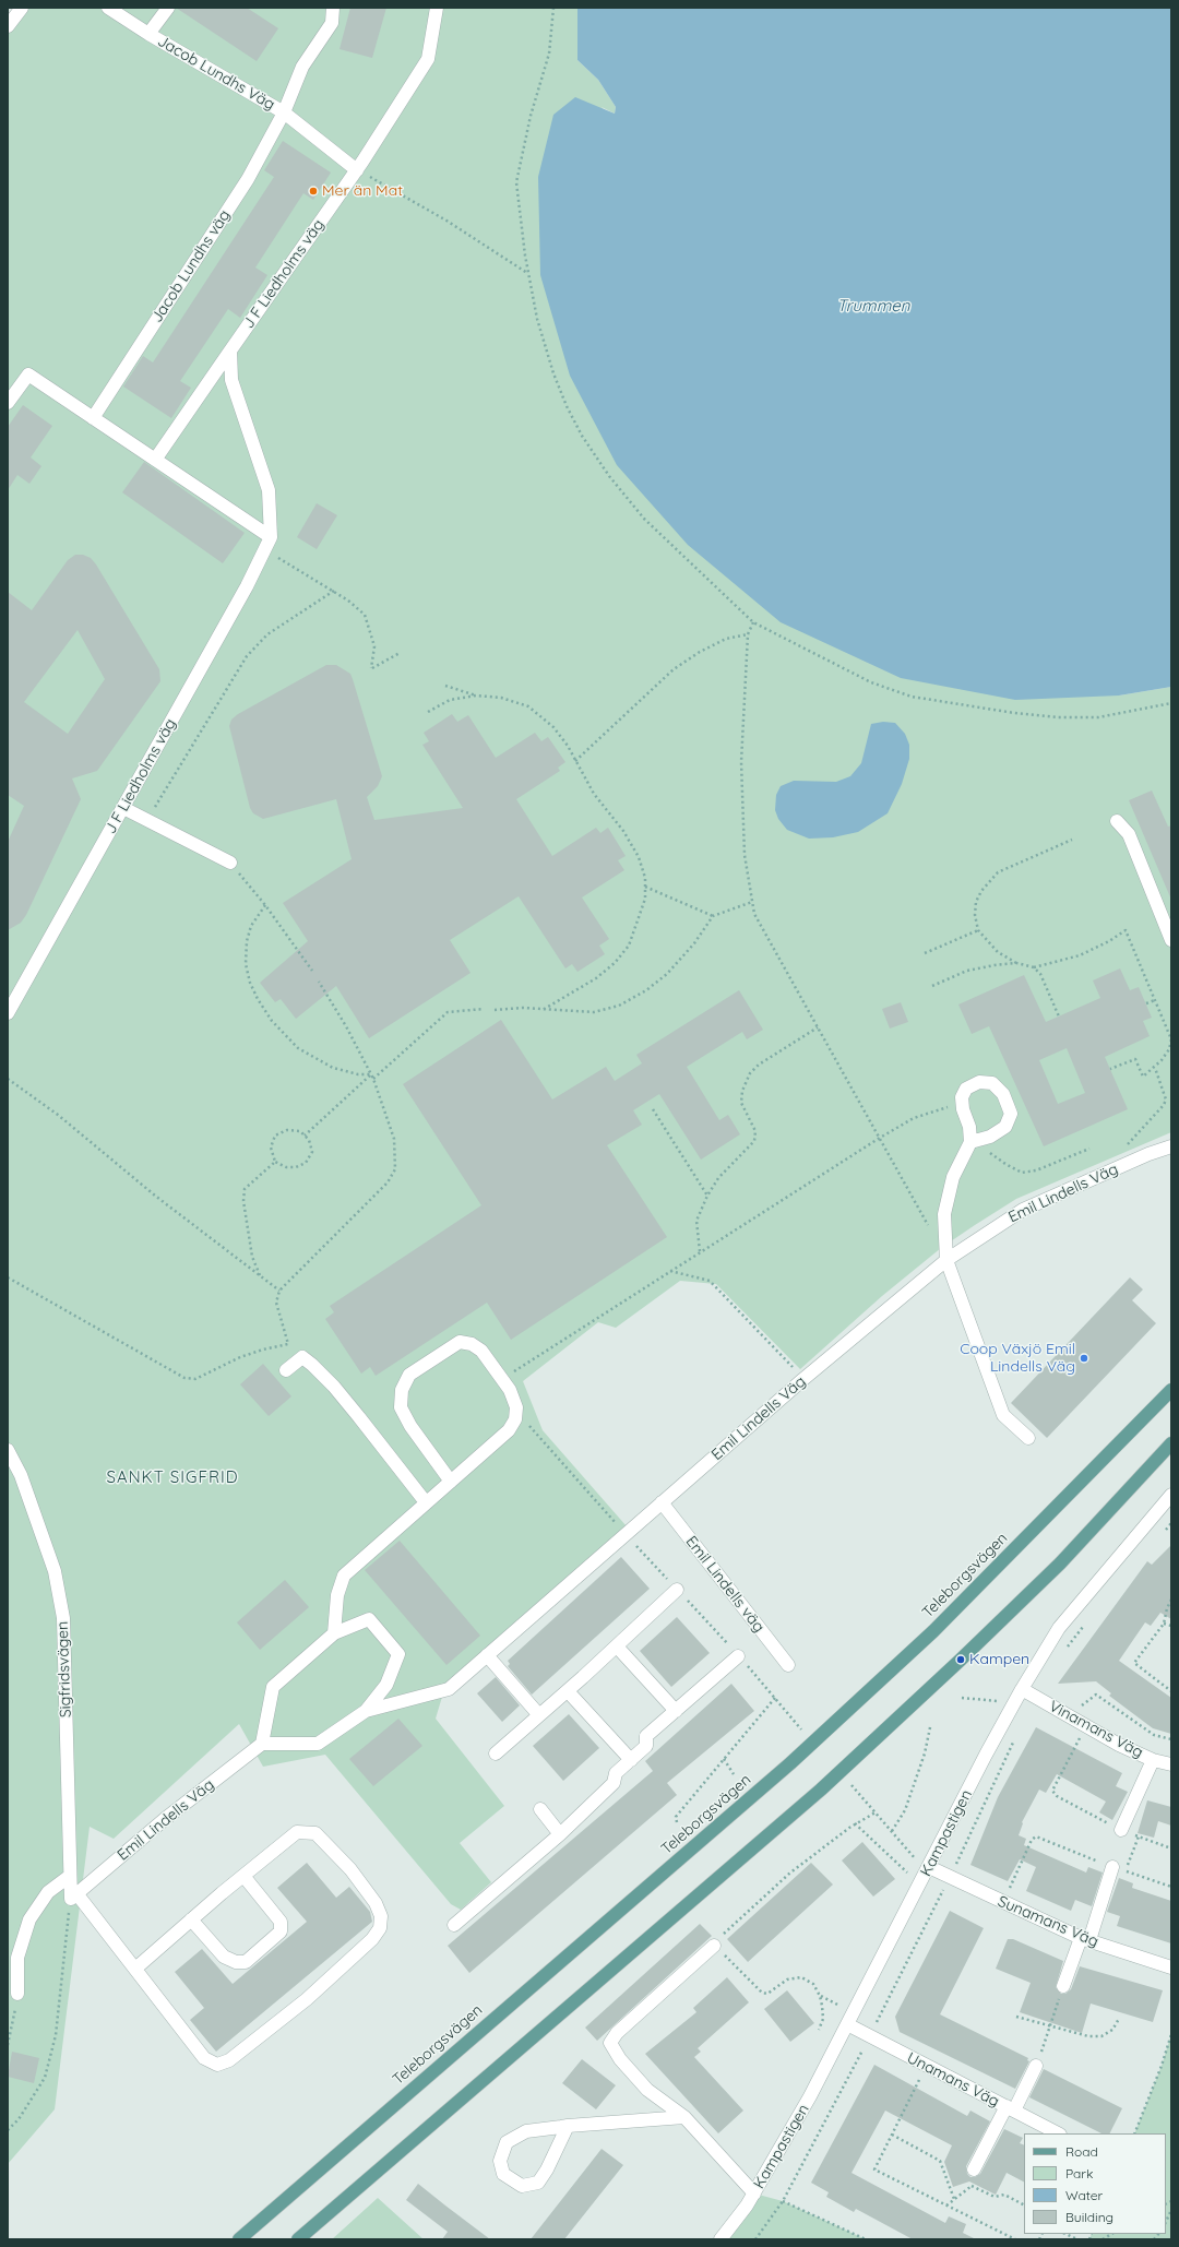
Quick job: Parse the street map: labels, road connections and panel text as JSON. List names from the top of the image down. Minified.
{"streets":{"main road":["Teleborgsvägen"],"street":["Jacob Lundhs Väg","Jacob Lundhs väg","J F Liedholms väg","Emil Lindells Väg","Emil Lindells väg","Sigfridsvägen","Vinamans Väg","Kampastigen","Sunamans Väg","Unamans Väg"]},"crossings":[["Jacob Lundhs Väg","Jacob Lundhs väg"],["Emil Lindells Väg","Emil Lindells väg"],["Emil Lindells Väg","Sigfridsvägen"],["Vinamans Väg","Kampastigen"],["Kampastigen","Sunamans Väg"],["Kampastigen","Unamans Väg"]],"districts":["SANKT SIGFRID"],"water":["Trummen"],"places":["Mer än Mat","Coop Växjö Emil Lindells Väg","Kampen"],"legend":["Road","Park","Water","Building"]}
